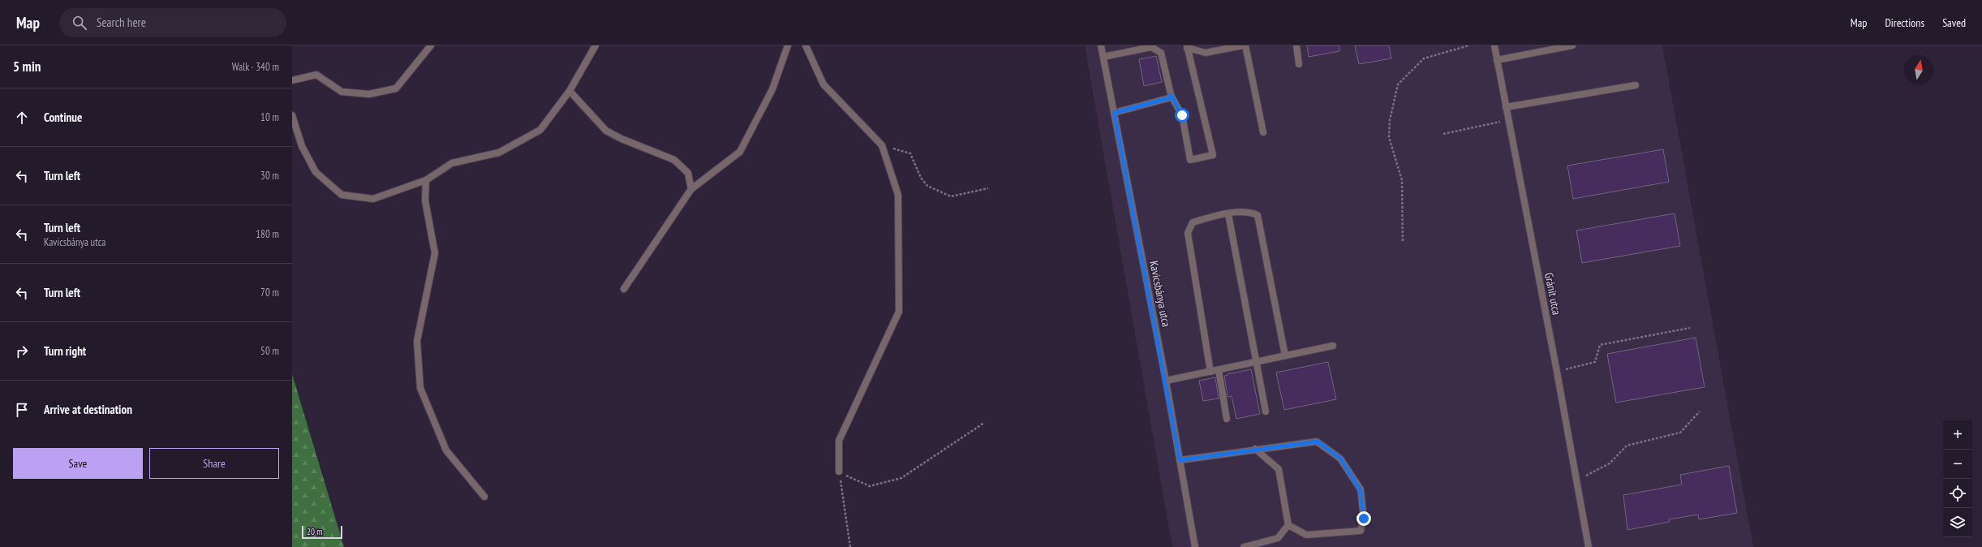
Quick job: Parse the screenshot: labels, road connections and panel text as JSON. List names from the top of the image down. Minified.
{"streets":{"street":["Kavicsbánya utca","Gránit utca"]},"scale_bar":"20 m","north":"top","page":{"header":"Map","search":"Search here","nav":["Map","Directions","Saved"],"heading":["5 min","Walk · 340 m"],"list":[["Continue","10 m"],["Turn left","30 m"],["Turn left","Kavicsbánya utca","180 m"],["Turn left","70 m"],["Turn right","50 m"],"Arrive at destination"],"map_buttons":["+","−"],"buttons":["Save","Share"],"scale":"20 m"}}
